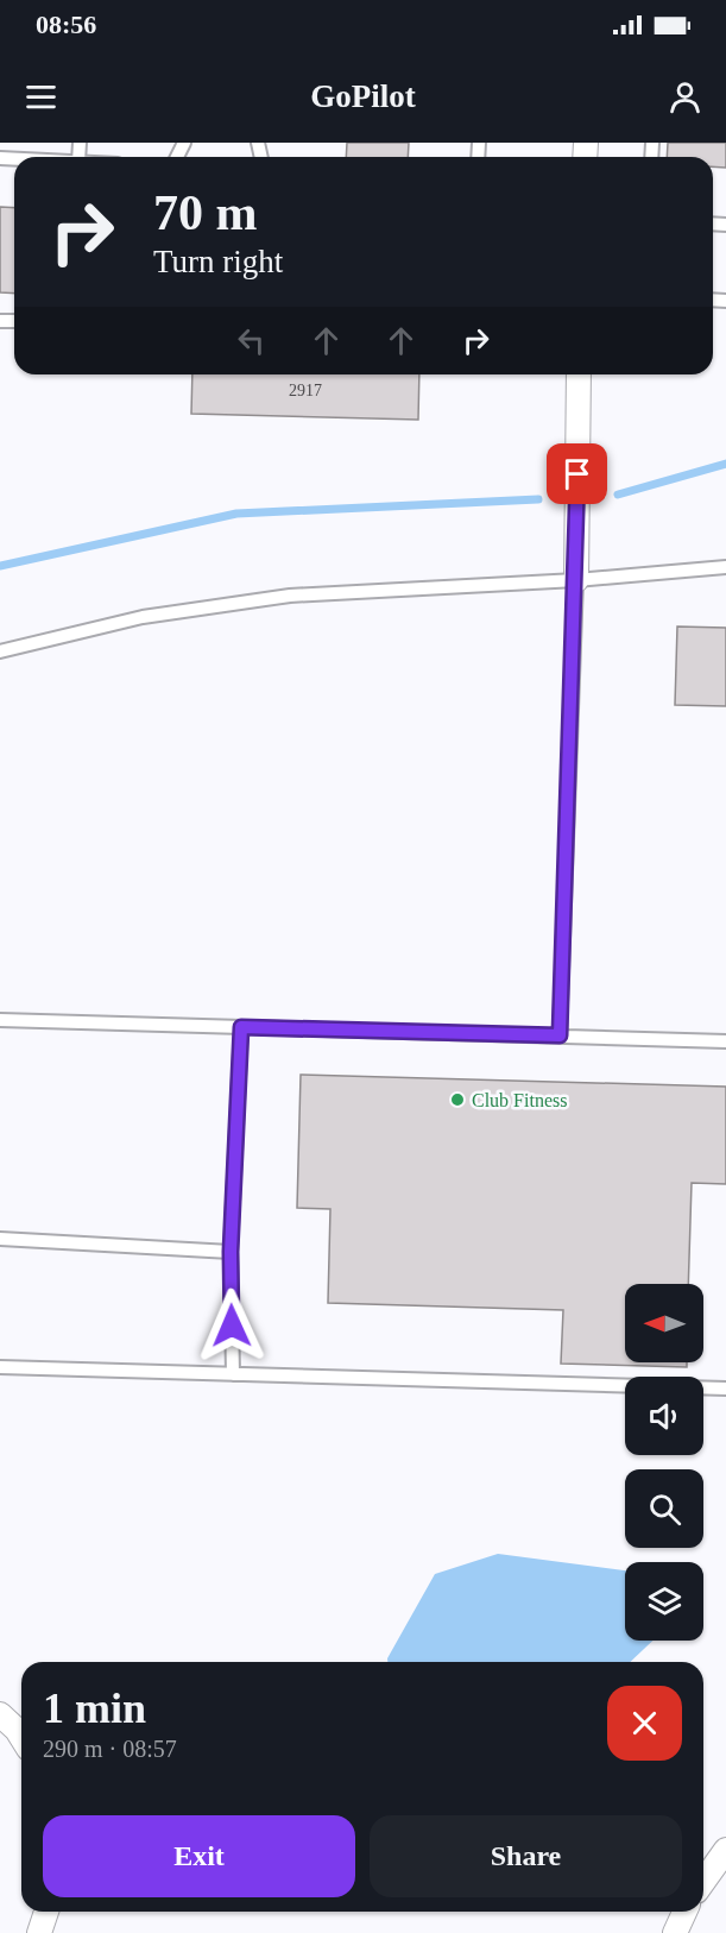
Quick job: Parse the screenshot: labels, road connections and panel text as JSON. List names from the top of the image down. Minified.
{"places":["Club Fitness"],"house_numbers":["2917"],"north":"left","page":{"status":"08:56","header":"GoPilot","turn":["70 m","Turn right"],"heading":["1 min","290 m · 08:57"],"buttons":["Exit","Share"]}}
